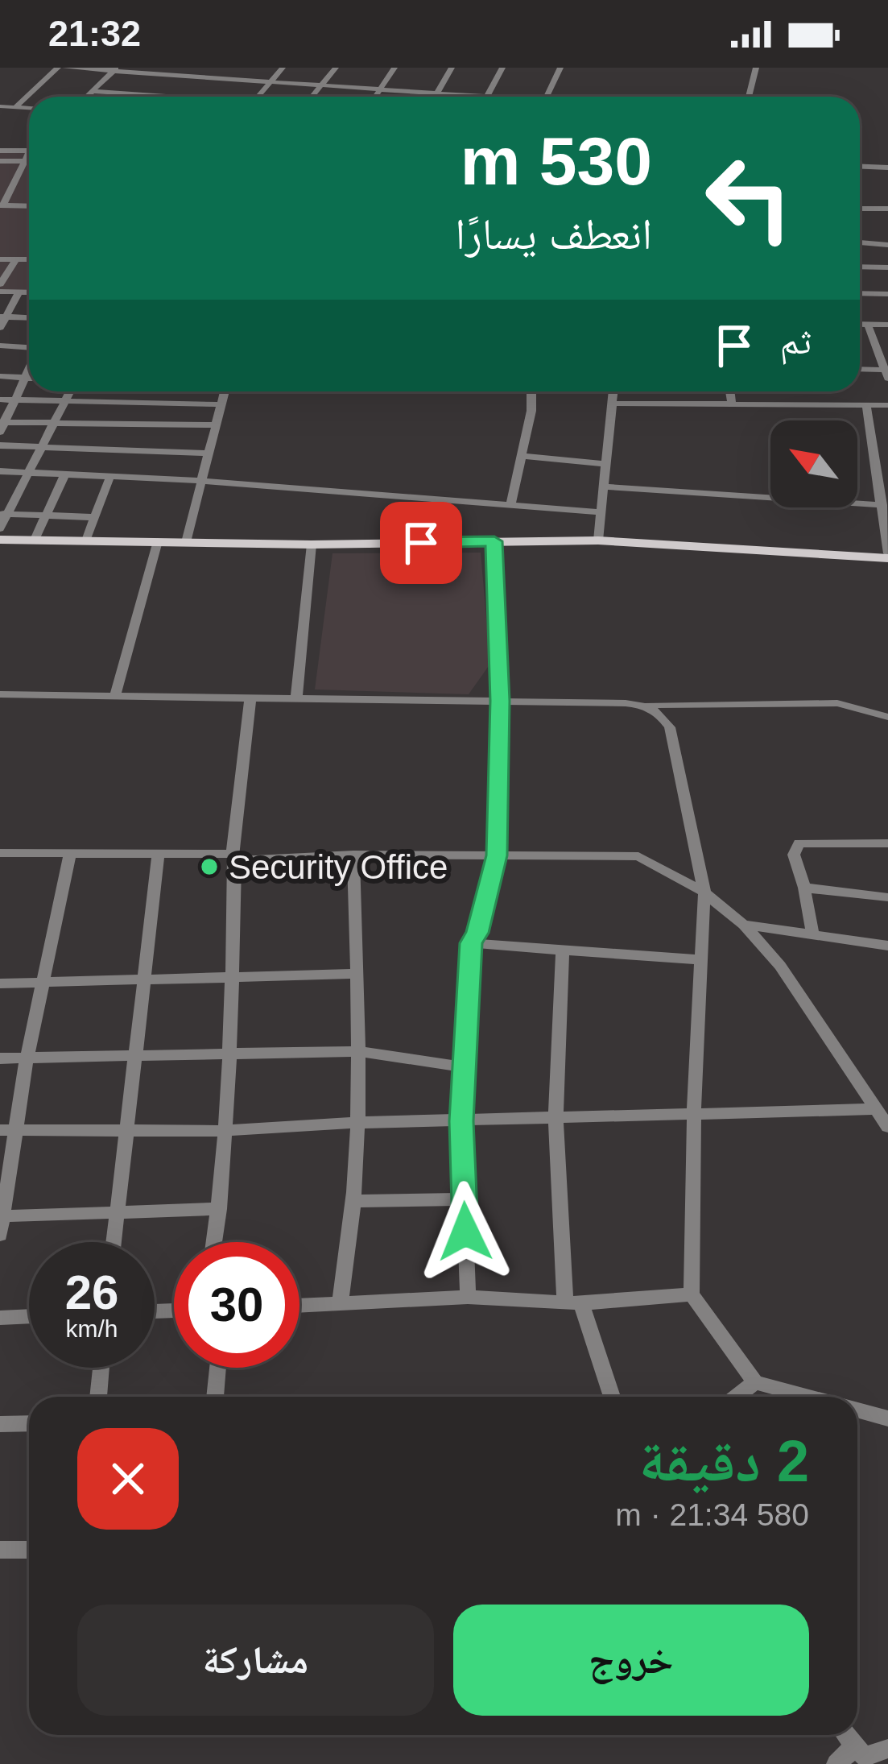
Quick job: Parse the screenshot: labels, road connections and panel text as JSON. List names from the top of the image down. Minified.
{"places":["Security Office"],"north":"top left","page":{"status":"21:32","turn":["530 m","انعطف يسارًا"],"then":"ثم","speed":"26 km/h","limit":"30","heading":["2 دقيقة","580 m · 21:34"],"buttons":["خروج","مشاركة"]}}
